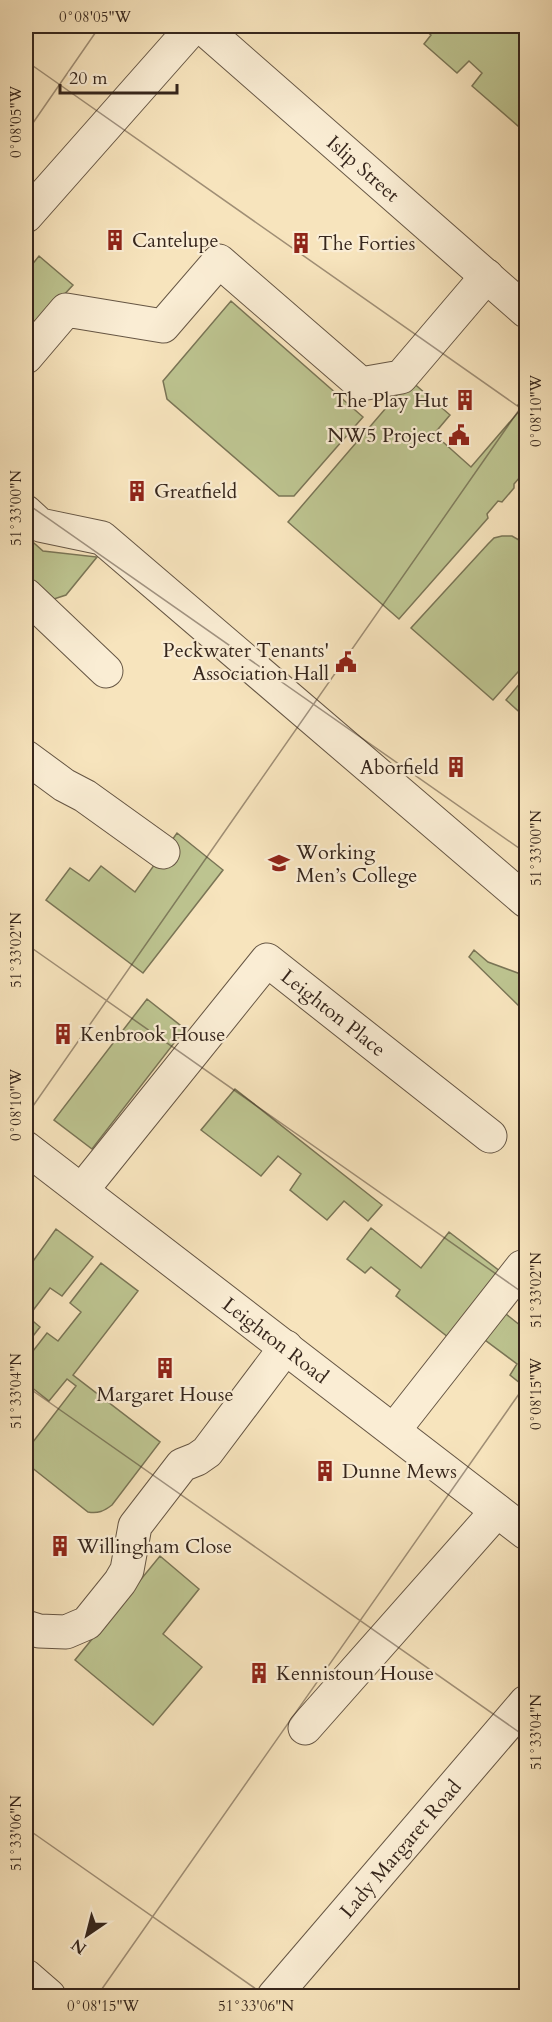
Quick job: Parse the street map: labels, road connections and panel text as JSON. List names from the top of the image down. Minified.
{"streets":{"street":["Islip Street","Leighton Place","Leighton Road","Lady Margaret Road"]},"crossings":[["Leighton Place","Leighton Road"]],"places":{"building":["Cantelupe","The Forties","The Play Hut","Greatfield","Aborfield","Kenbrook House","Margaret House","Dunne Mews","Willingham Close","Kennistoun House"],"public building":["NW5 Project","Peckwater Tenants' Association Hall"],"school or university":["Working Men’s College"]},"scale_bar":"20 m","north":"bottom left","coordinates":["0°08'05\"W","0°08'10\"W","51°33'00\"N","51°33'02\"N","51°33'04\"N","0°08'15\"W","51°33'06\"N"]}
